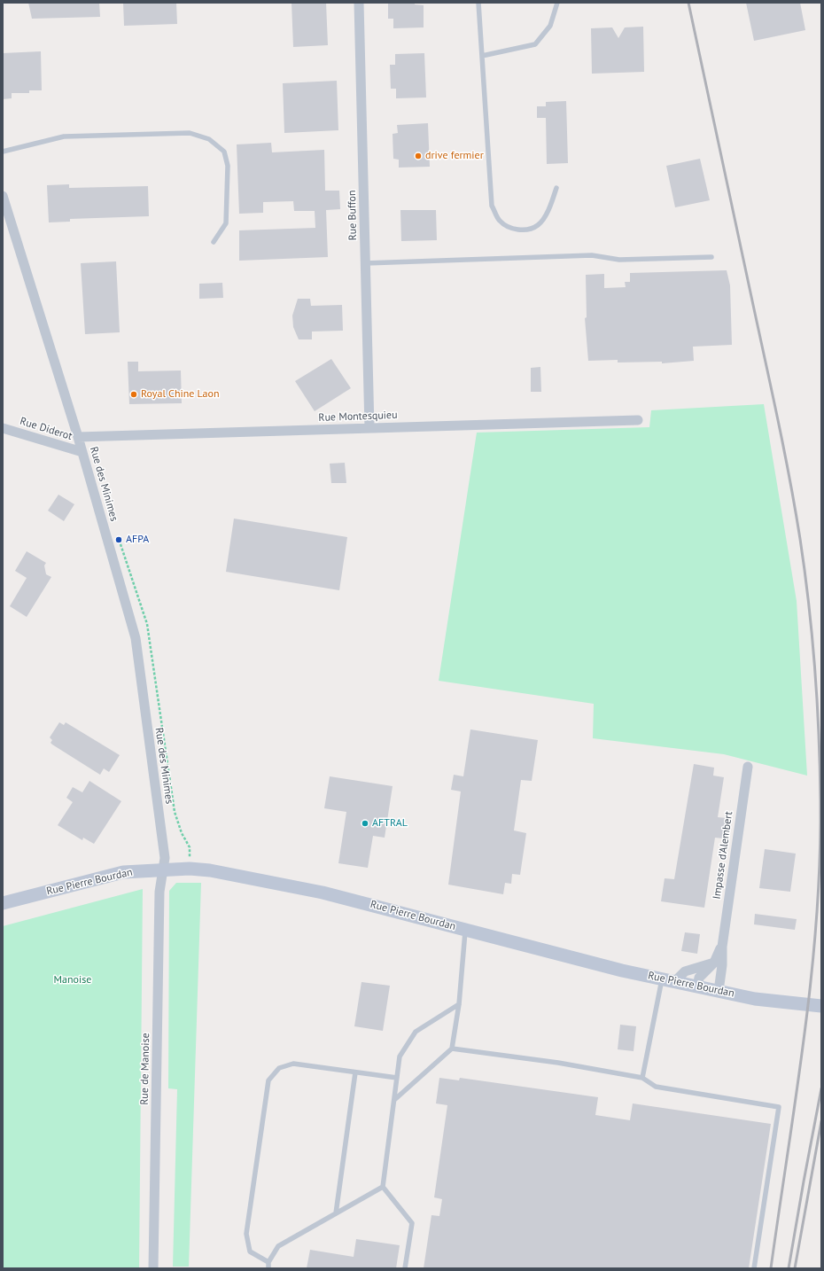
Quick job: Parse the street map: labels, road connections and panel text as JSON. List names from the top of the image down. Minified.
{"streets":{"street":["Rue Buffon","Rue Montesquieu","Rue Diderot","Rue des Minimes","Impasse d'Alembert","Rue Pierre Bourdan","Rue de Manoise"]},"crossings":[["Rue Buffon","Rue Montesquieu"],["Rue Montesquieu","Rue des Minimes"],["Rue Diderot","Rue des Minimes"],["Rue des Minimes","Rue Pierre Bourdan"],["Rue des Minimes","Rue de Manoise"],["Impasse d'Alembert","Rue Pierre Bourdan"],["Rue Pierre Bourdan","Rue de Manoise"]],"parks":["Manoise"],"places":["drive fermier","Royal Chine Laon","AFPA","AFTRAL"]}
